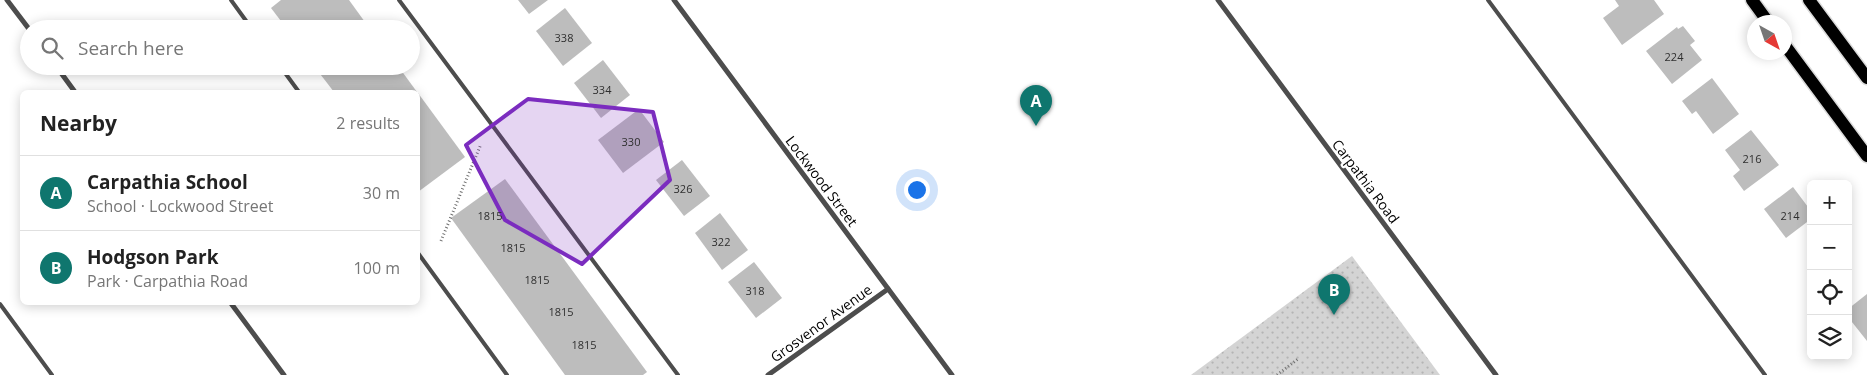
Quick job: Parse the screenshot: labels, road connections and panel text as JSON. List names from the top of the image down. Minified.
{"streets":{"street":["Lockwood Street","Carpathia Road","Grosvenor Avenue"]},"crossings":[["Lockwood Street","Grosvenor Avenue"]],"house_numbers":["338","224","334","330","216","326","1815","214","322","1815","1815","318","1815","1815"],"north":"bottom right","page":{"search":"Search here","pins":["A","B"],"heading":["Nearby","2 results"],"list":[{"mark":"A","name":"Carpathia School","note":"School · Lockwood Street","value":"30 m"},{"mark":"B","name":"Hodgson Park","note":"Park · Carpathia Road","value":"100 m"}],"map_buttons":["+","−"]}}
